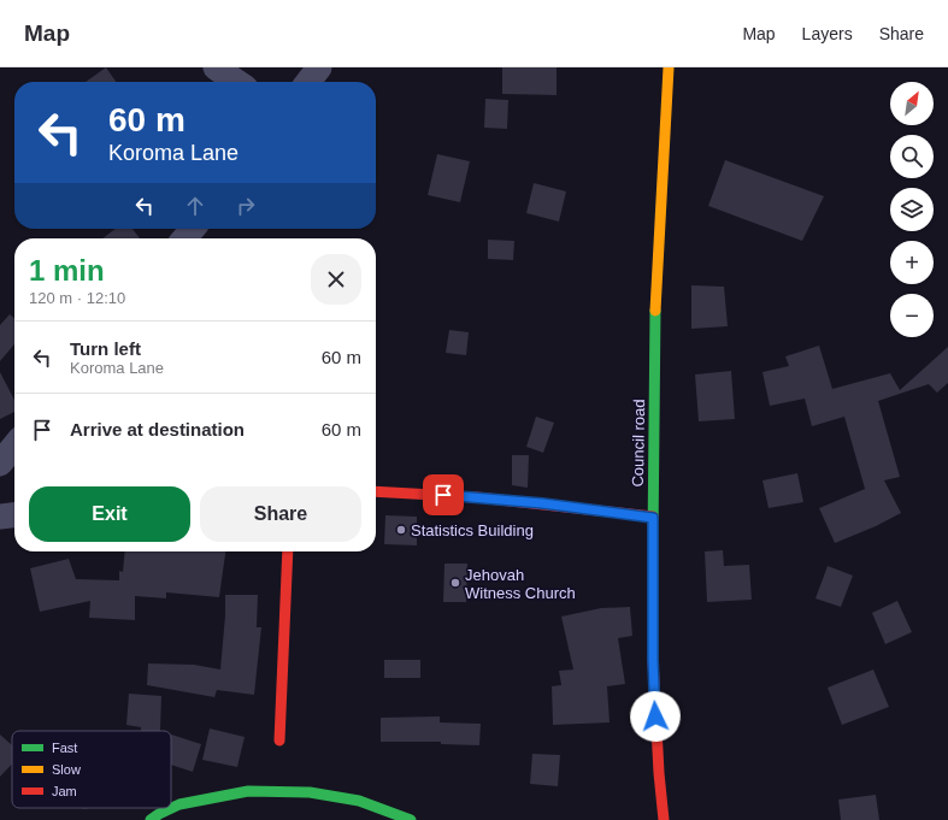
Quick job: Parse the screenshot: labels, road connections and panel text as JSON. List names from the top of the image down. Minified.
{"streets":{"street":["Council road"]},"places":["Statistics Building","Jehovah Witness Church"],"legend":["Fast","Slow","Jam"],"north":"top right","page":{"header":"Map","nav":["Map","Layers","Share"],"map_buttons":["+","−"],"turn":["60 m","Koroma Lane"],"heading":["1 min","120 m · 12:10"],"list":[{"name":"Turn left","note":"Koroma Lane","value":"60 m"},{"name":"Arrive at destination","value":"60 m"}],"buttons":["Exit","Share"]}}
